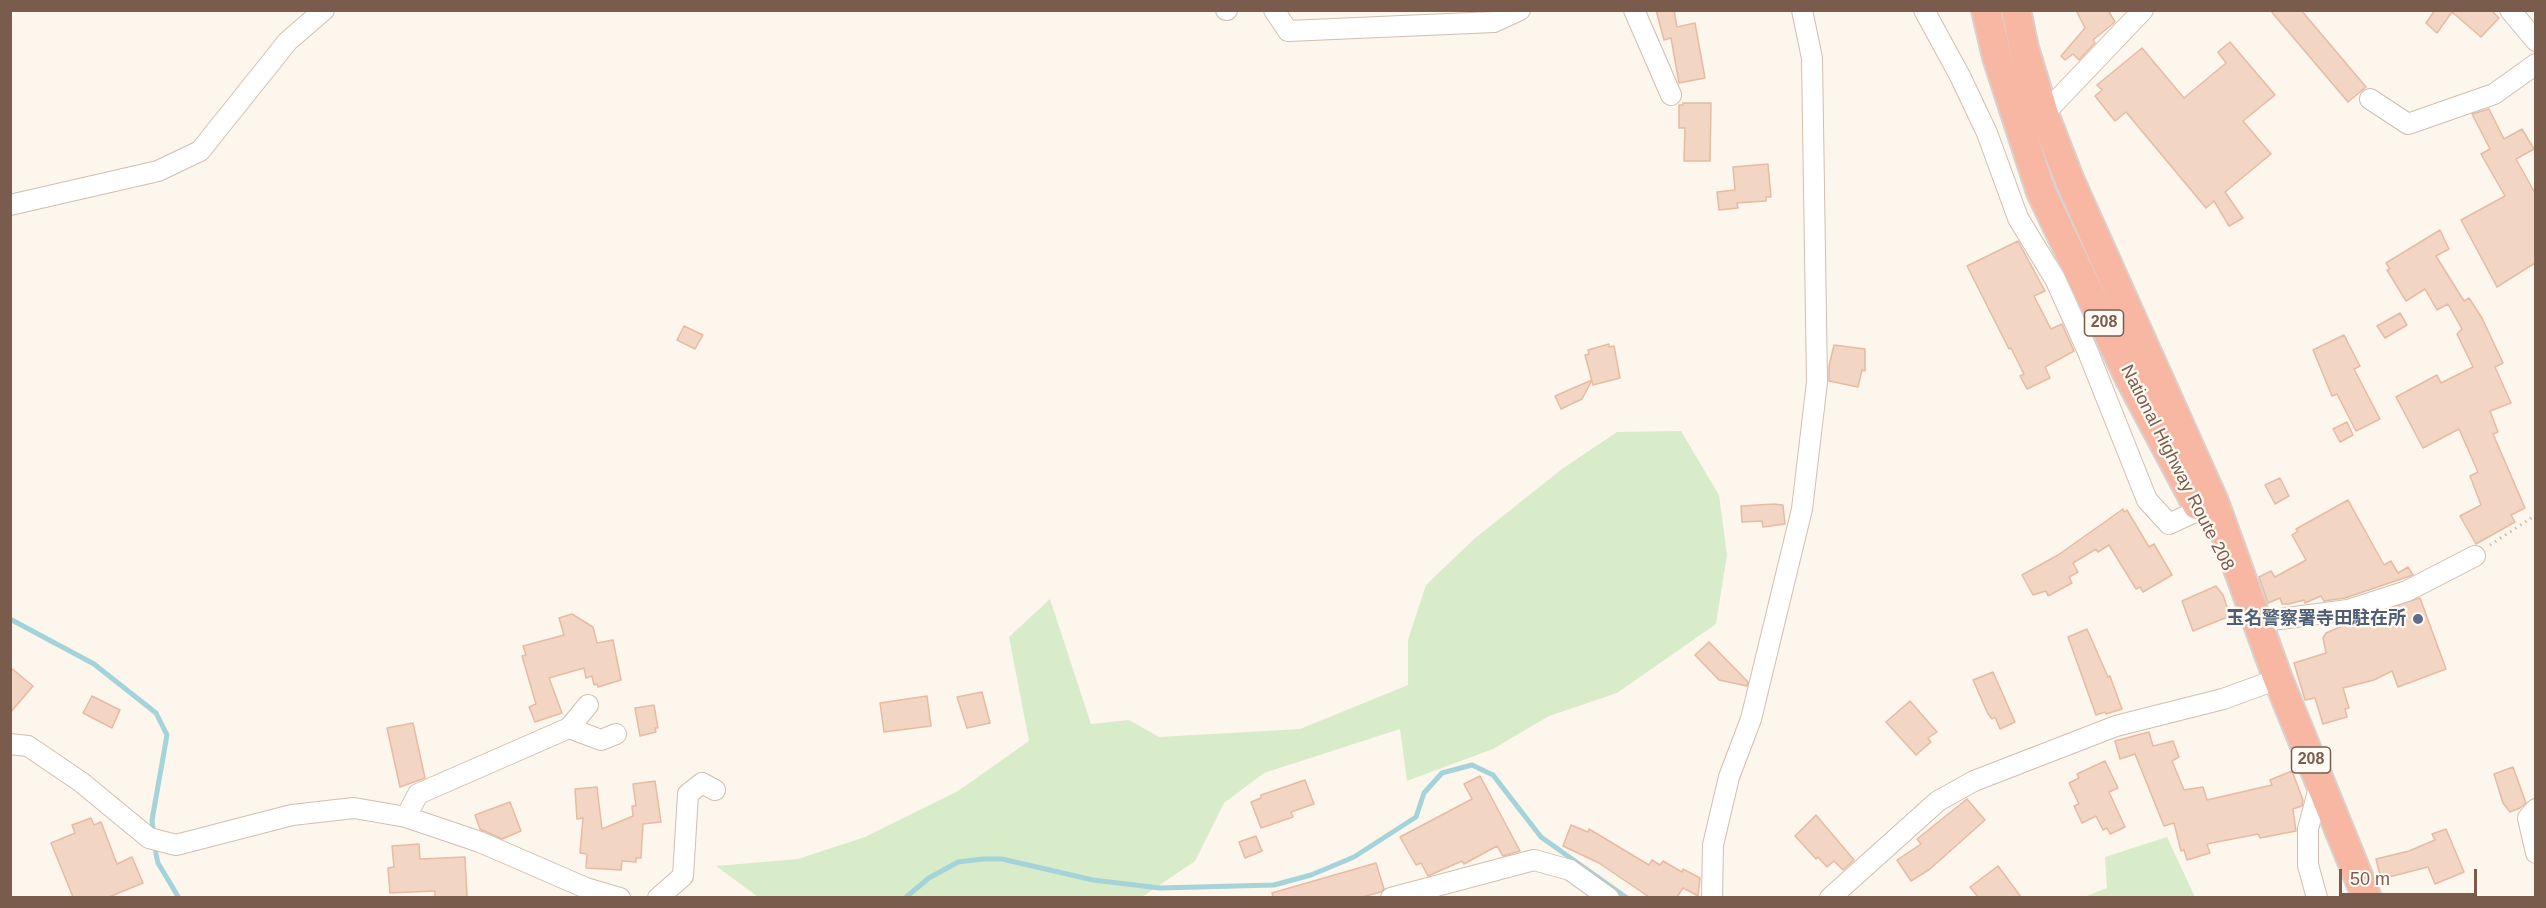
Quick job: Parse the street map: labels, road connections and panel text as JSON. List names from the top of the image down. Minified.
{"streets":{"highway":["208","National Highway Route 208"]},"places":["玉名警察署寺田駐在所"],"scale_bar":"50 m"}
